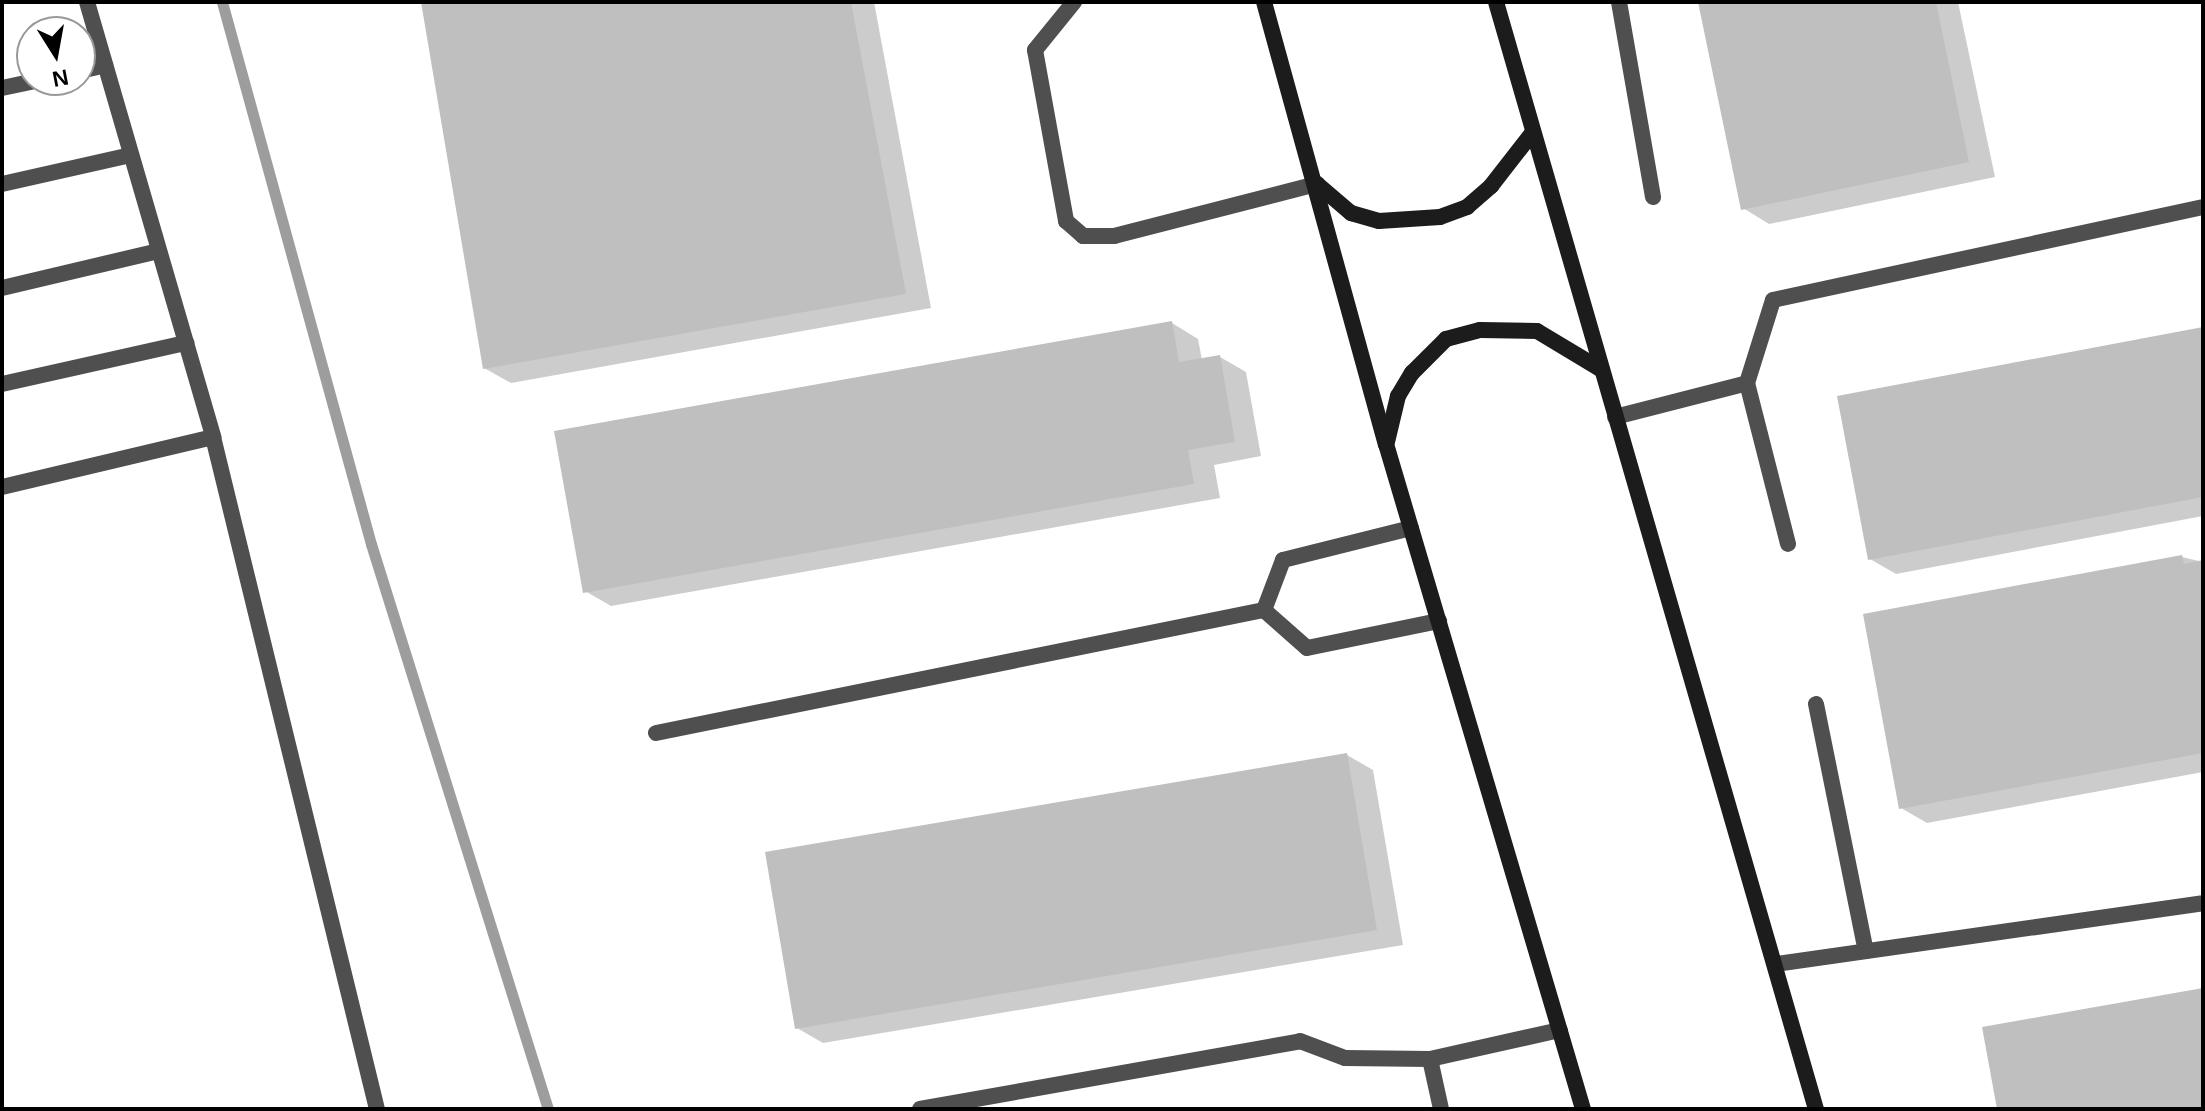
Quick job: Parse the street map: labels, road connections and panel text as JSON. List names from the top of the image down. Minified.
{"north":"bottom"}
